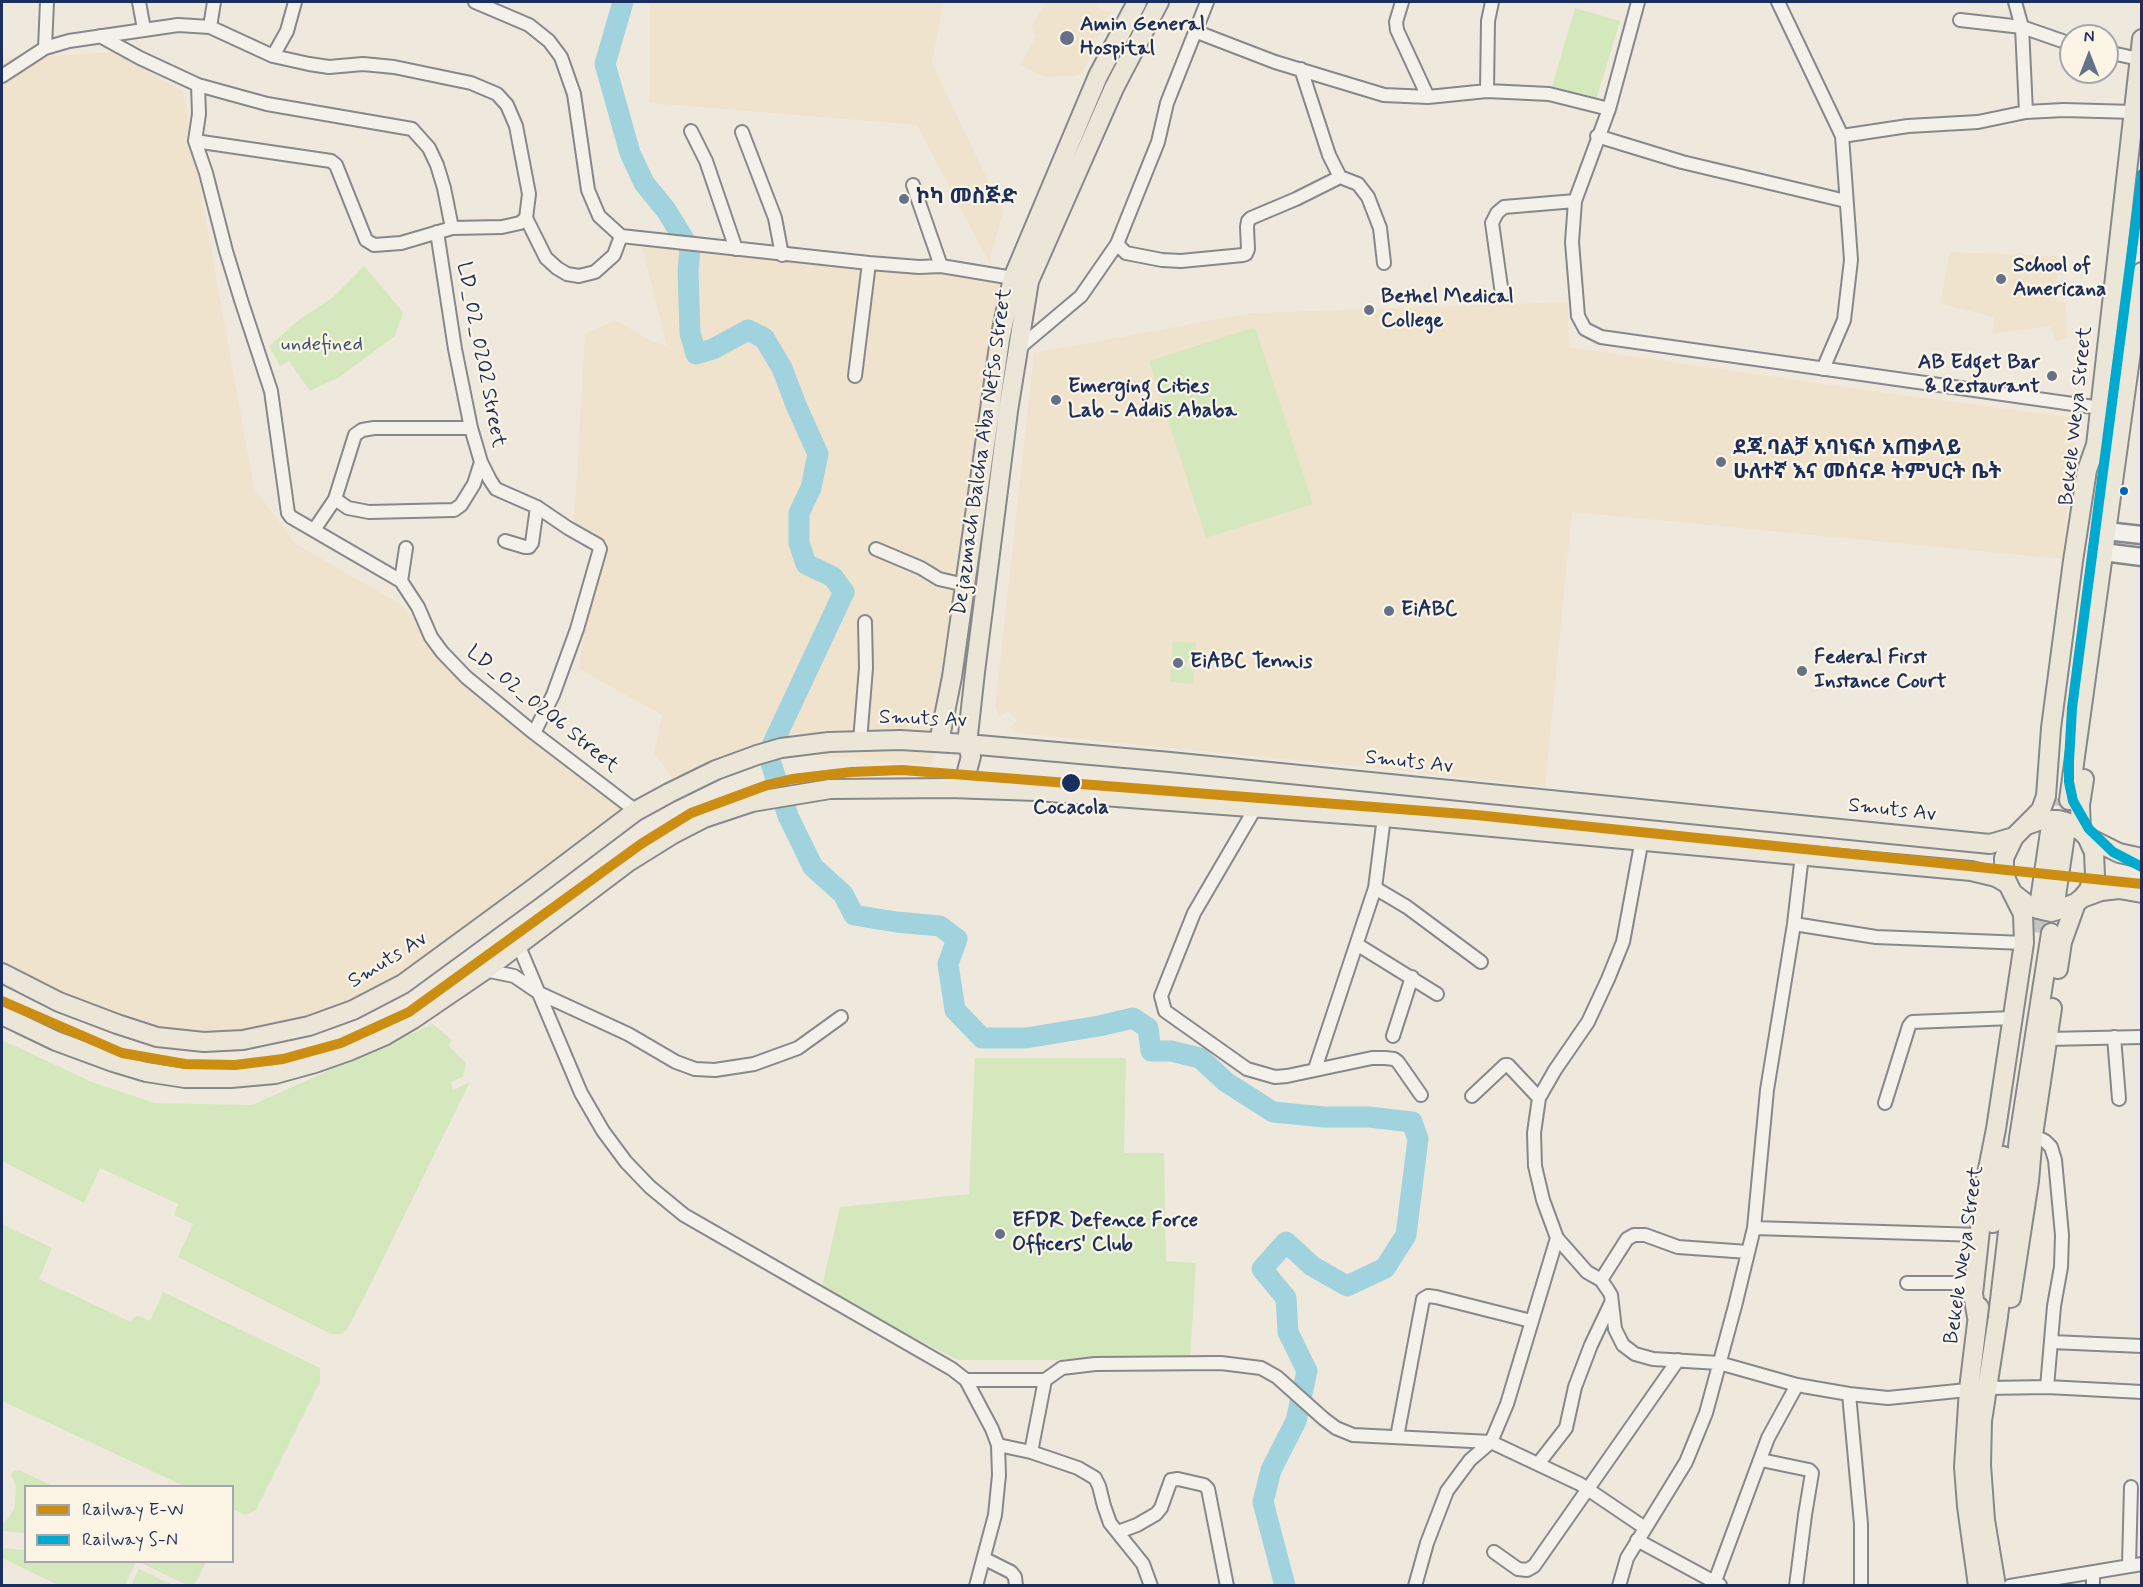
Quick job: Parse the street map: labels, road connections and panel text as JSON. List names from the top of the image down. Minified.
{"streets":{"main road":["Bekele Weya Street","Dejazmach Balcha Aba Nefso Street","Smuts Av"],"street":["LD_02_0202 Street","LD_02_0206 Street"]},"crossings":[["LD_02_0202 Street","LD_02_0206 Street"],["Dejazmach Balcha Aba Nefso Street","Smuts Av"],["LD_02_0206 Street","Smuts Av"]],"parks":["undefined"],"places":["Amin General Hospital","ኮካ መስጅድ","School of Americana","Bethel Medical College","AB Edget Bar & Restaurant","Emerging Cities Lab - Addis Ababa","ደጃ.ባልቻ አባነፍሶ አጠቃላይ ሁለተኛ እና መሰናዶ ትምህርት ቤት","EiABC","EiABC Tennis","Federal First Instance Court","Cocacola","EFDR Defence Force Officers' Club"],"lines":["rail line S-N","rail line E-W"],"legend":["Railway E-W","Railway S-N"],"north":"top"}
